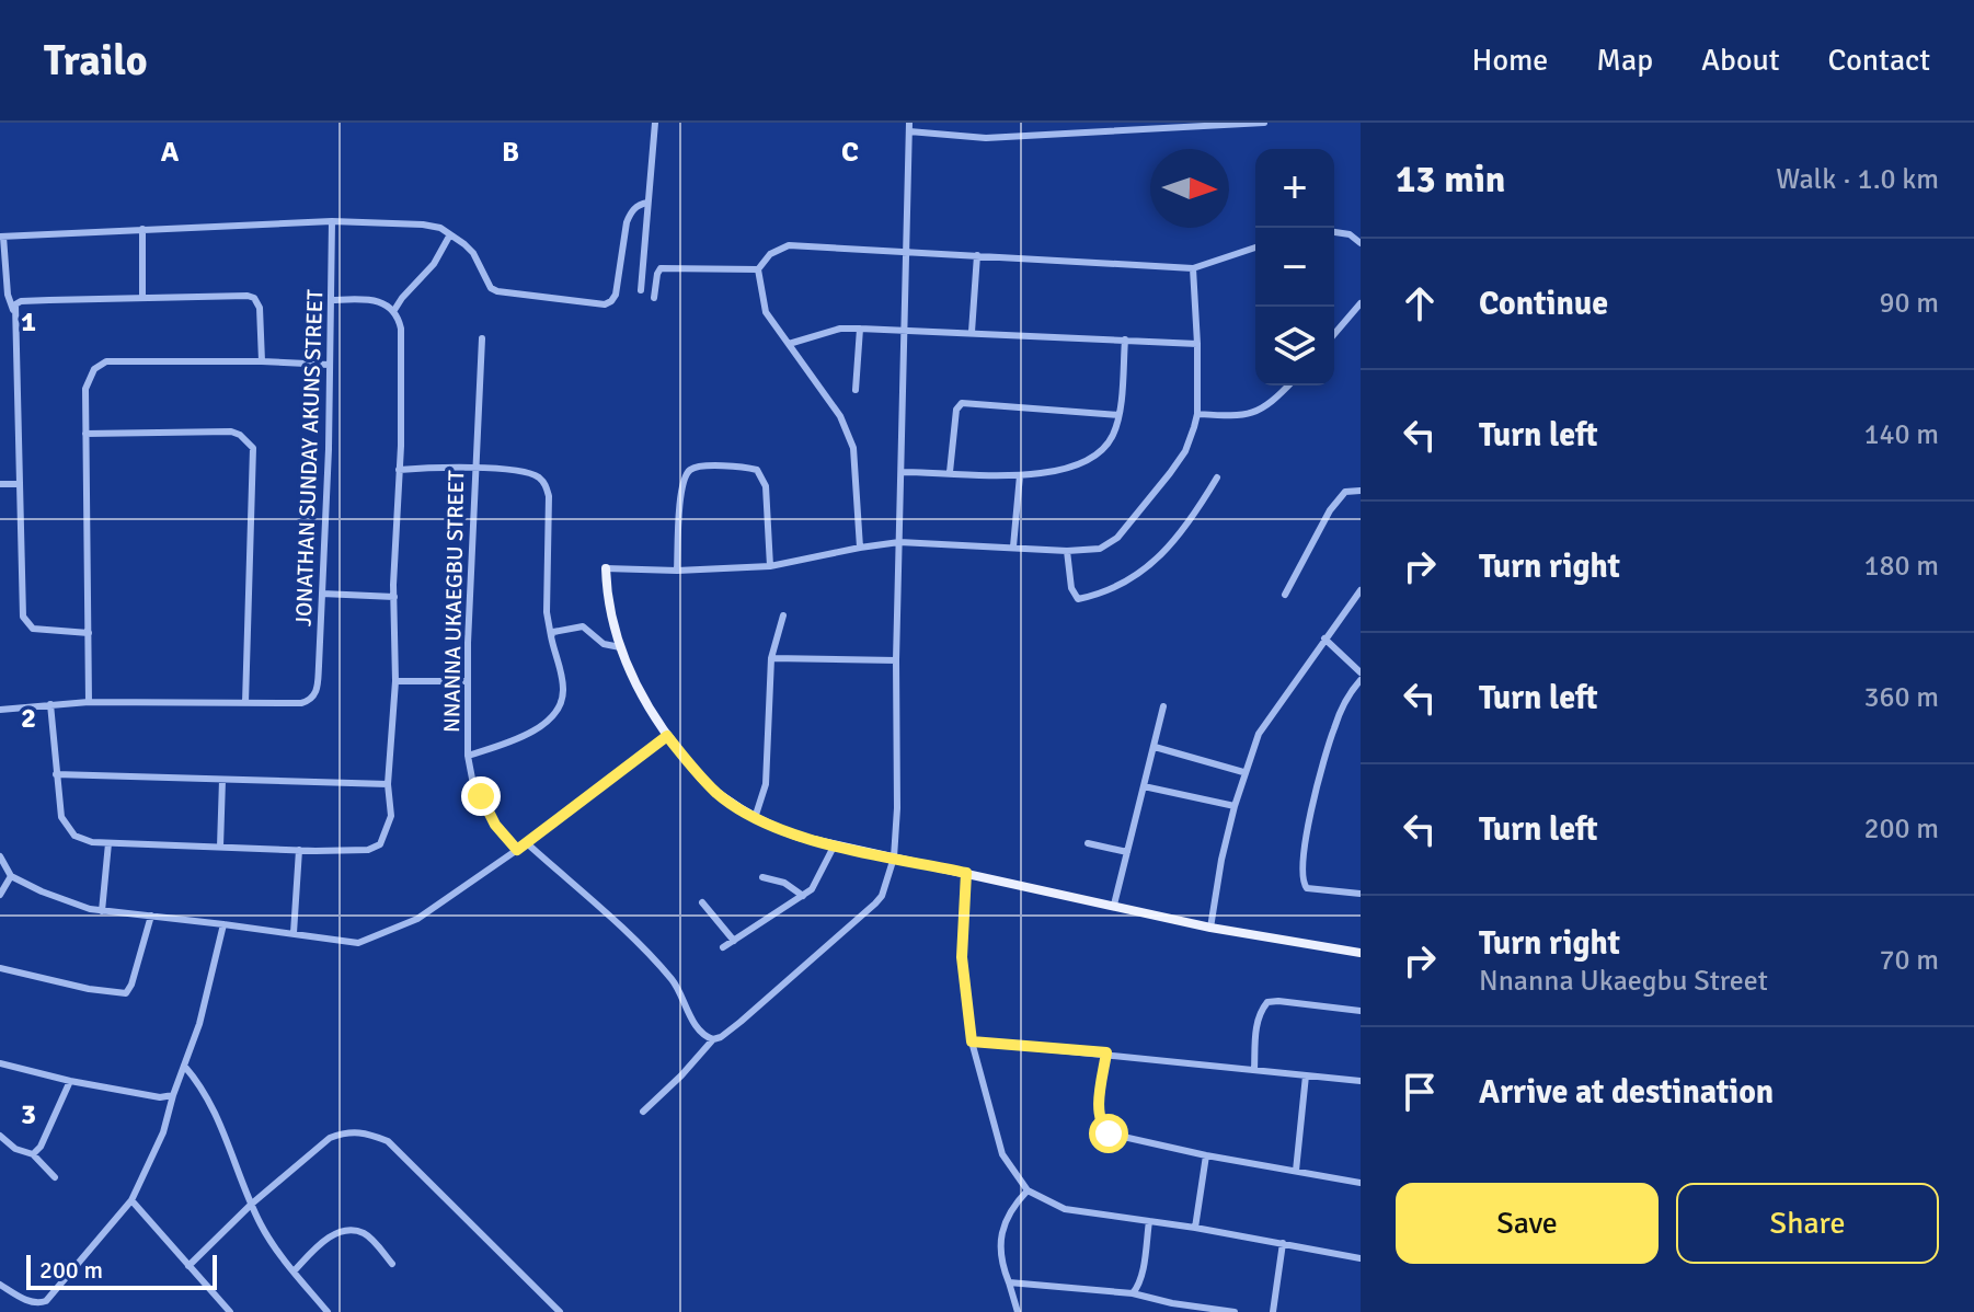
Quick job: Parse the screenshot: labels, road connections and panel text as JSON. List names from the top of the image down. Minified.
{"streets":{"street":["JONATHAN SUNDAY AKUNS STREET","NNANNA UKAEGBU STREET"]},"scale_bar":"200 m","north":"right","page":{"header":"Trailo","nav":["Home","Map","About","Contact"],"heading":["13 min","Walk · 1.0 km"],"map_buttons":["+","−"],"list":[["Continue","90 m"],["Turn left","140 m"],["Turn right","180 m"],["Turn left","360 m"],["Turn left","200 m"],["Turn right","Nnanna Ukaegbu Street","70 m"],"Arrive at destination"],"buttons":["Save","Share"],"scale":"200 m"},"grid":{"columns":["A","B","C"],"rows":["1","2","3"]}}
